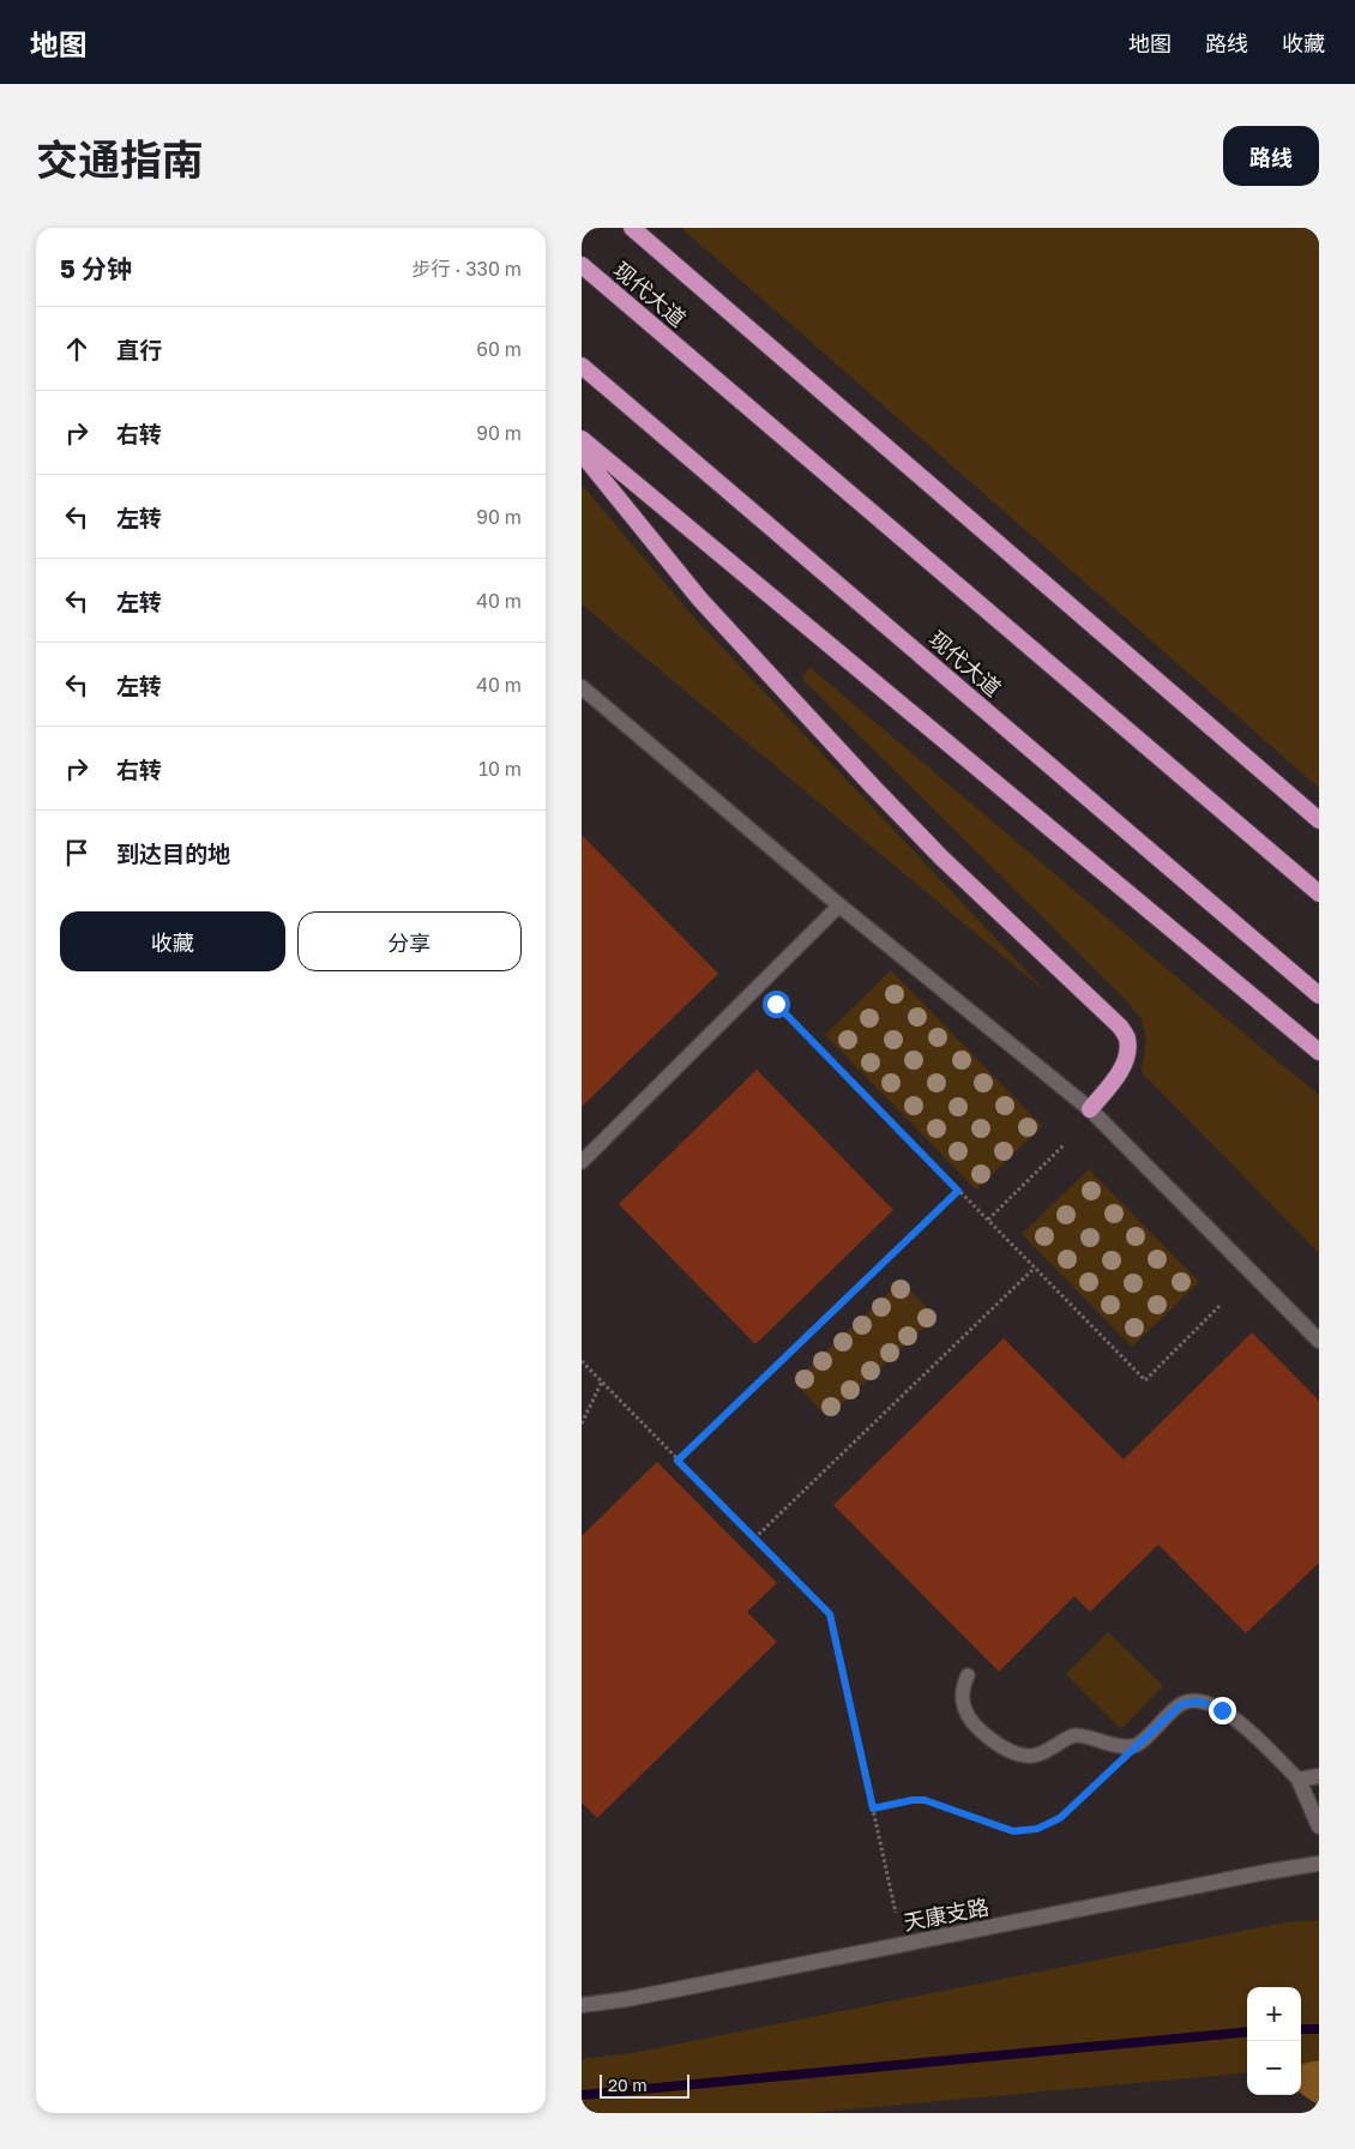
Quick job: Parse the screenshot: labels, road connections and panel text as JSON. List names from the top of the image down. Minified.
{"streets":{"highway":["现代大道"],"street":["天康支路"]},"scale_bar":"20 m","page":{"header":"地图","nav":["地图","路线","收藏"],"title":"交通指南","buttons":["路线",["收藏","分享"]],"heading":["5 分钟","步行 · 330 m"],"list":[["直行","60 m"],["右转","90 m"],["左转","90 m"],["左转","40 m"],["左转","40 m"],["右转","10 m"],"到达目的地"],"map_buttons":["+","−"],"scale":"20 m"}}
